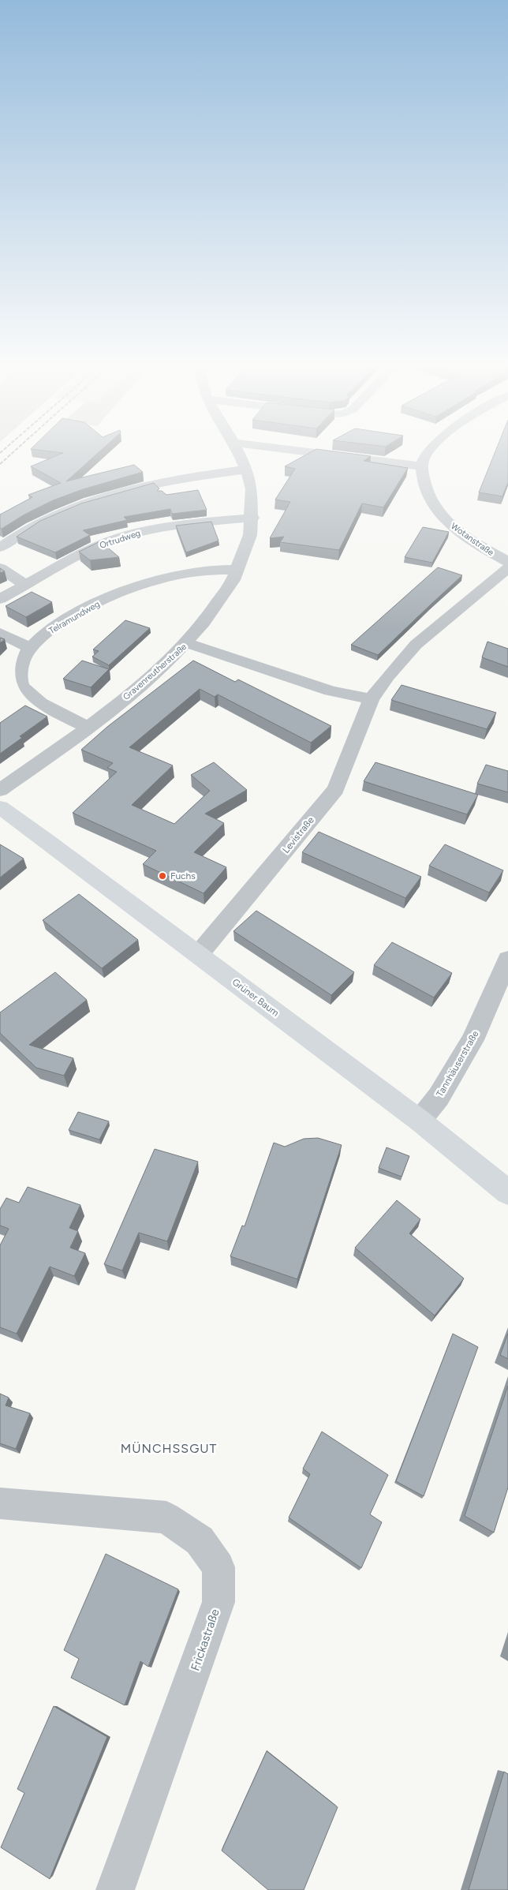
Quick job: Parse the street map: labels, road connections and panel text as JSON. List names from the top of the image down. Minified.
{"streets":{"street":["Ortrudweg","Wotanstraße","Telramundweg","Gravenreutherstraße","Levistraße","Grüner Baum","Tannhäuserstraße","Frickastraße"]},"crossings":[["Ortrudweg","Gravenreutherstraße"],["Telramundweg","Gravenreutherstraße"],["Levistraße","Grüner Baum"],["Grüner Baum","Tannhäuserstraße"]],"districts":["MÜNCHSSGUT"],"places":["Fuchs"]}
